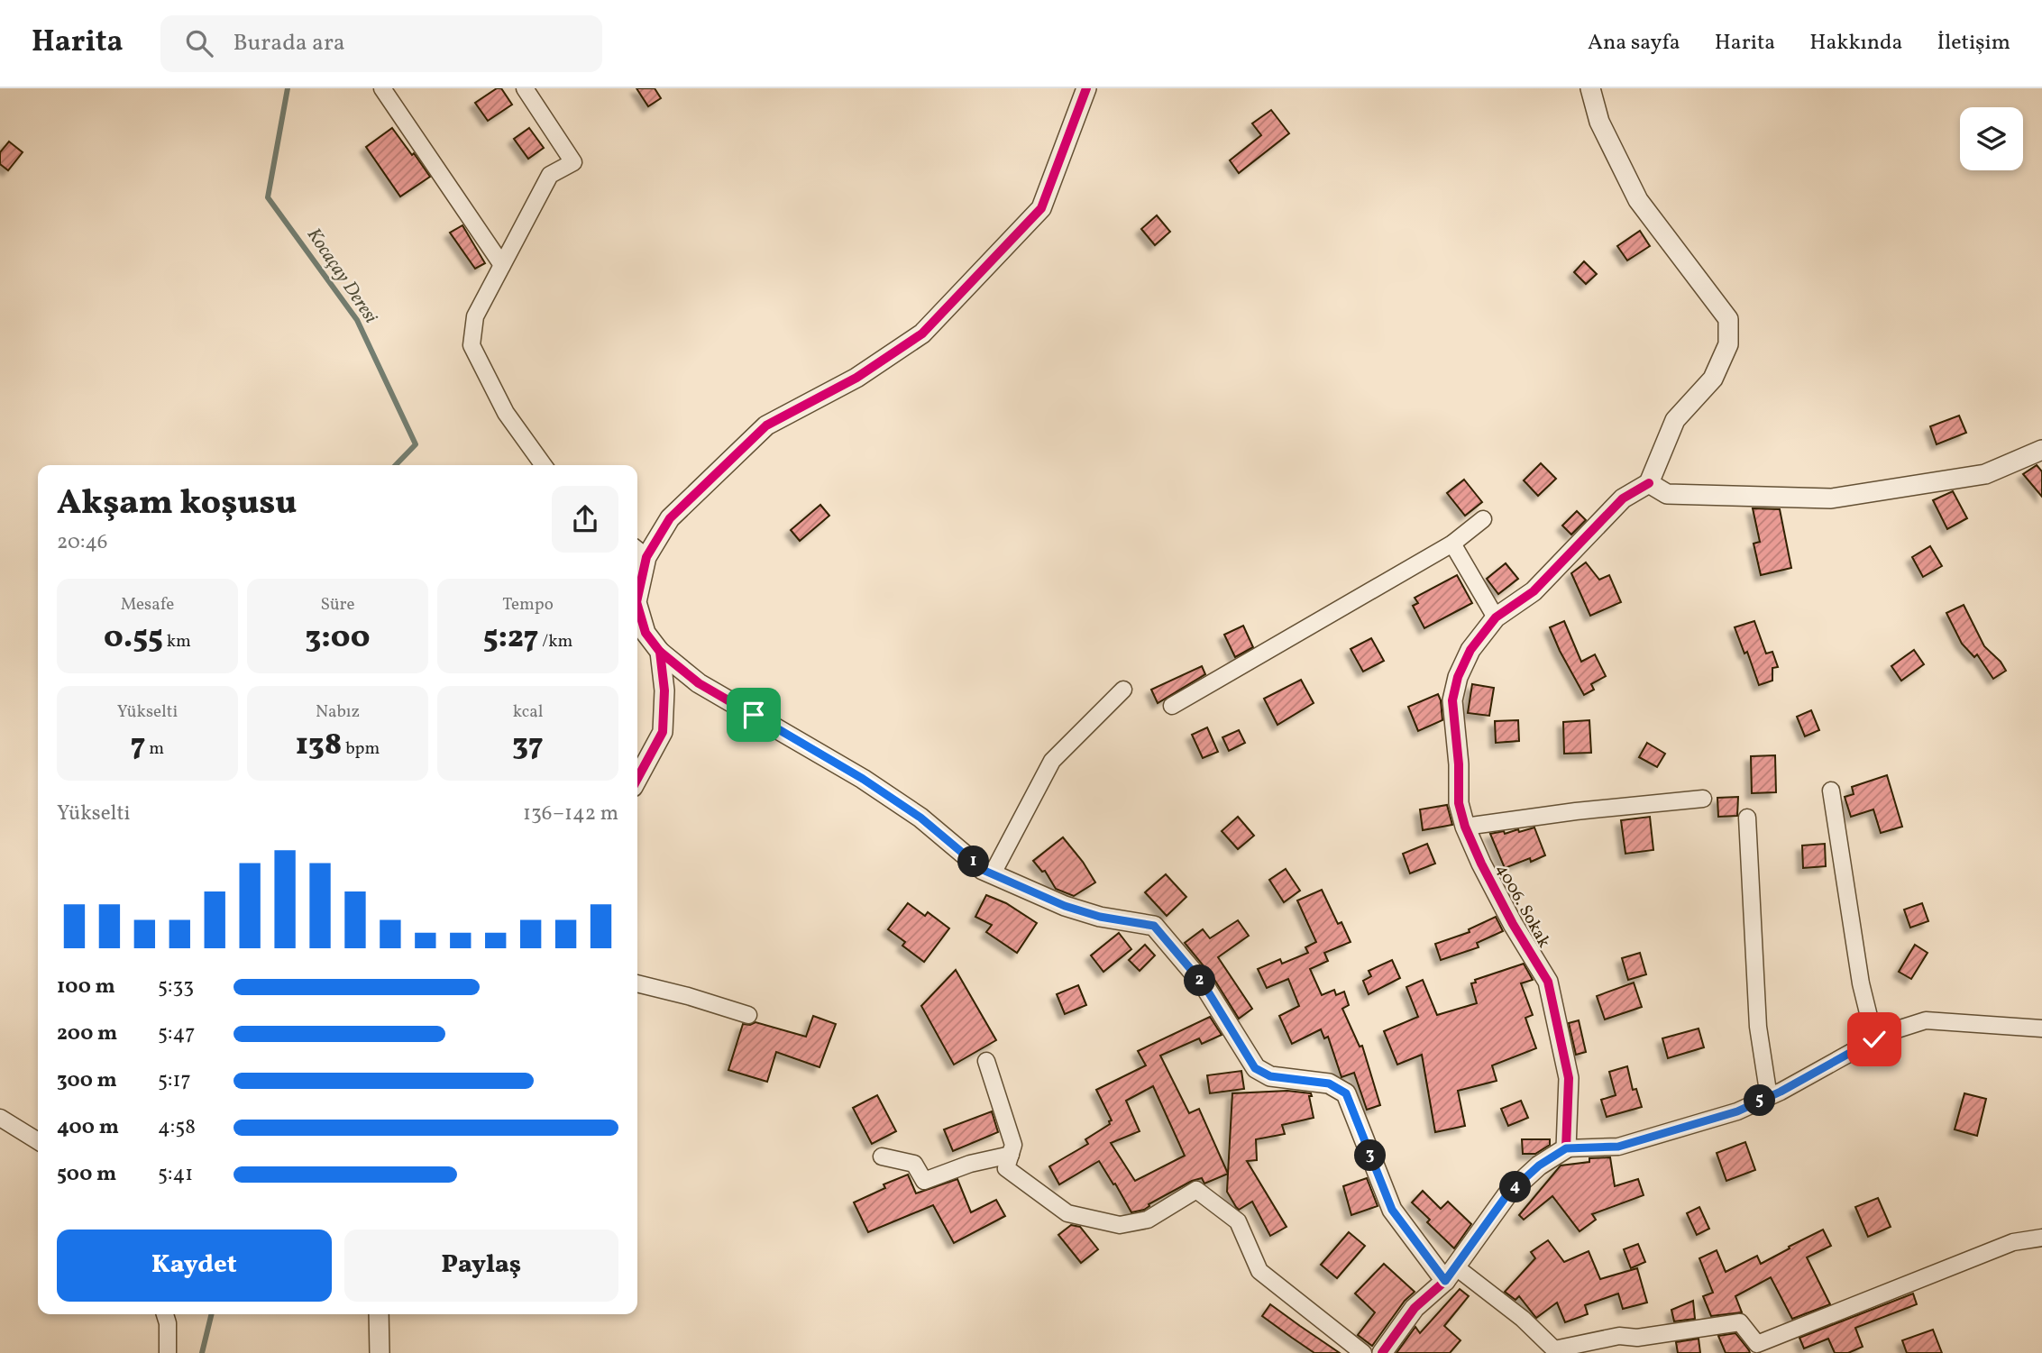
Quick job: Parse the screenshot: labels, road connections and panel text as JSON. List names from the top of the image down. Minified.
{"streets":{"street":["4006. Sokak"]},"water":["Kocaçay Deresi"],"page":{"header":"Harita","search":"Burada ara","nav":["Ana sayfa","Harita","Hakkında","İletişim"],"heading":["Akşam koşusu","20:46"],"stats":[["Mesafe","0.55 km"],["Süre","3:00"],["Tempo","5:27 /km"],["Yükselti","7 m"],["Nabız","138 bpm"],["kcal","37"]],"chart":["Yükselti","136–142 m"],"pins":["1","2","5","3","4"],"list":[{"name":"100 m","note":"5:33"},{"name":"200 m","note":"5:47"},{"name":"300 m","note":"5:17"},{"name":"400 m","note":"4:58"},{"name":"500 m","note":"5:41"}],"buttons":["Kaydet","Paylaş"]}}
